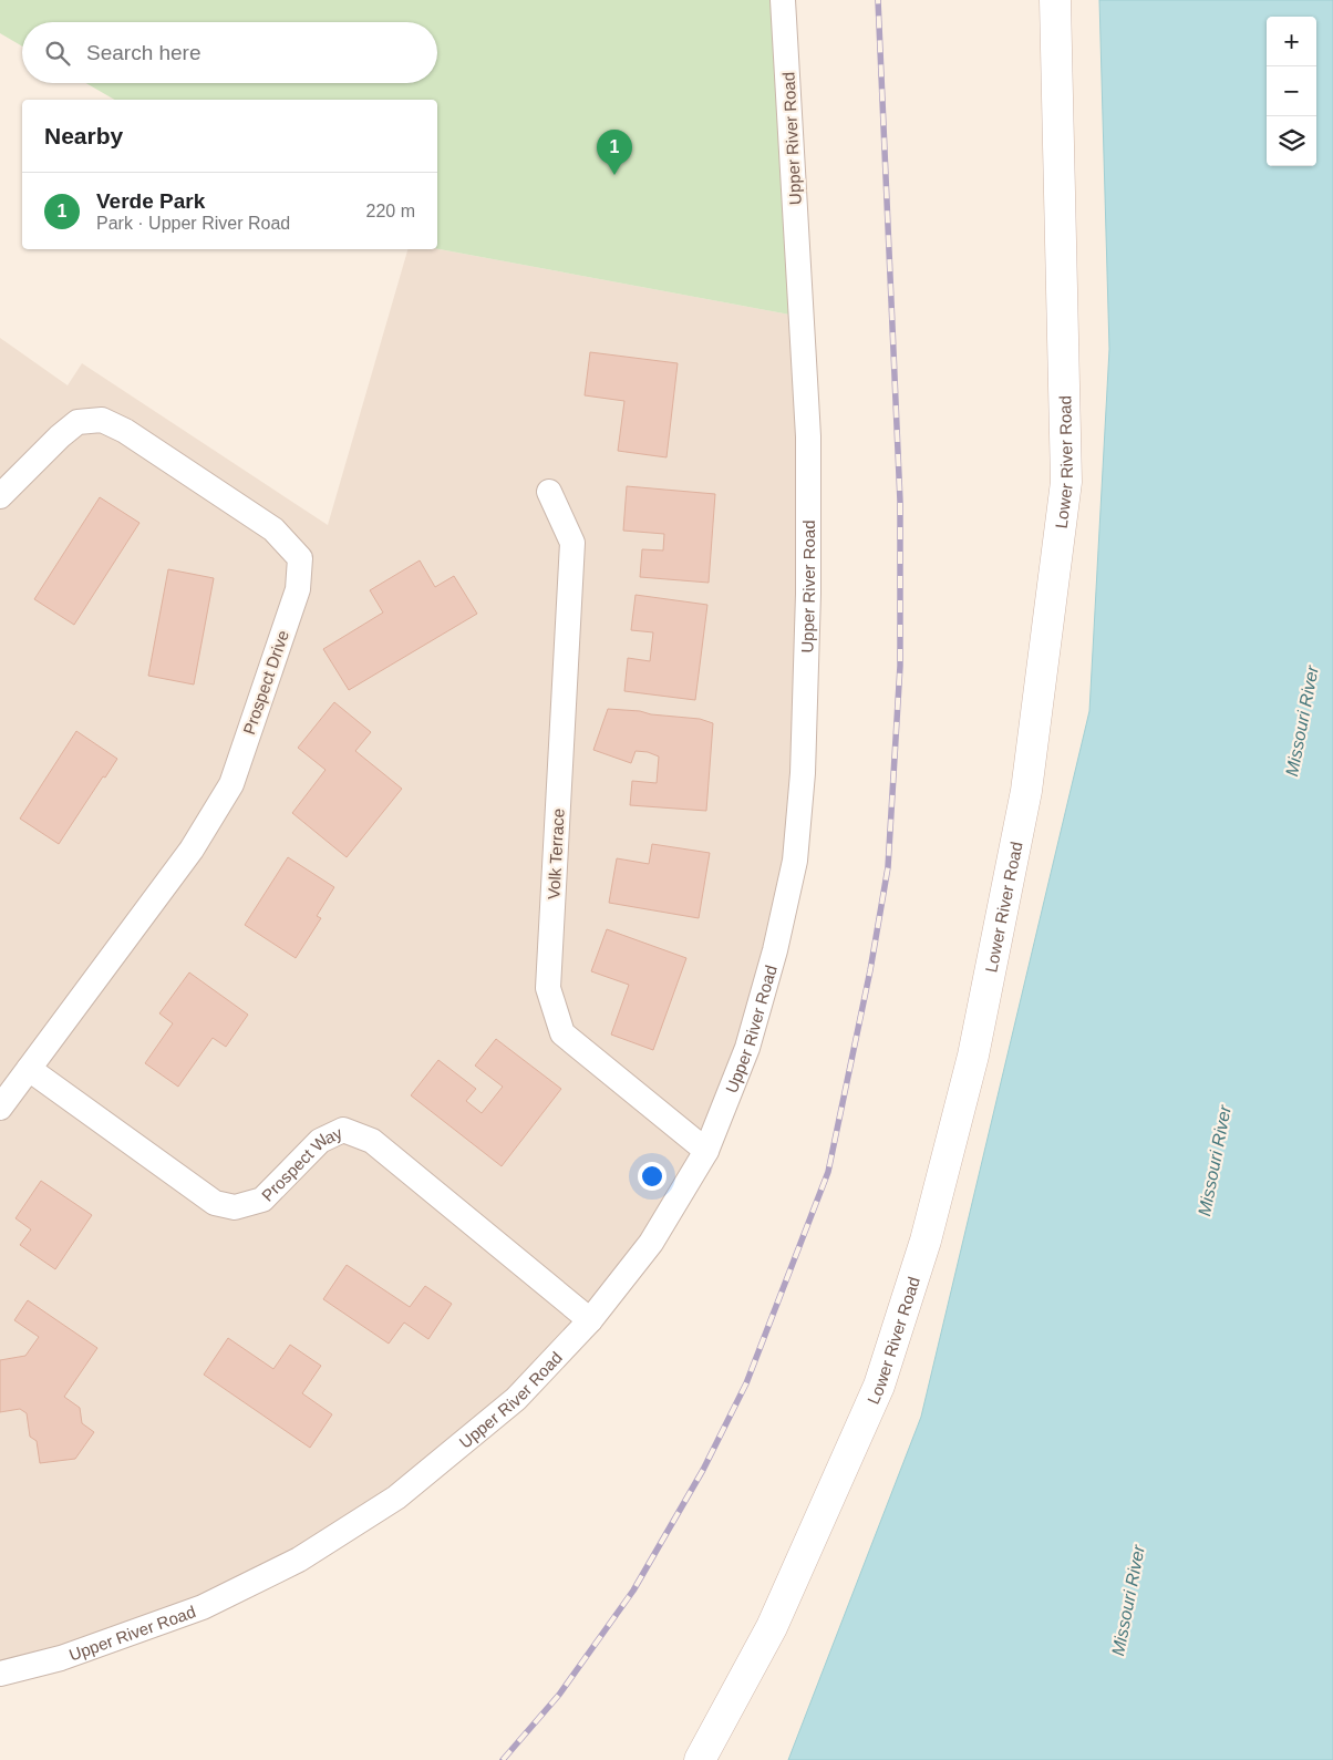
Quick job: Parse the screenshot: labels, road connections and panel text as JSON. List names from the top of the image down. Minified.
{"streets":{"street":["Upper River Road","Lower River Road","Prospect Drive","Volk Terrace","Prospect Way"]},"crossings":[["Upper River Road","Volk Terrace"],["Upper River Road","Prospect Way"],["Prospect Drive","Prospect Way"]],"water":["Missouri River"],"page":{"map_buttons":["+","−"],"search":"Search here","heading":"Nearby","pins":"1","list":[{"mark":"1","name":"Verde Park","note":"Park · Upper River Road","value":"220 m"}]}}
